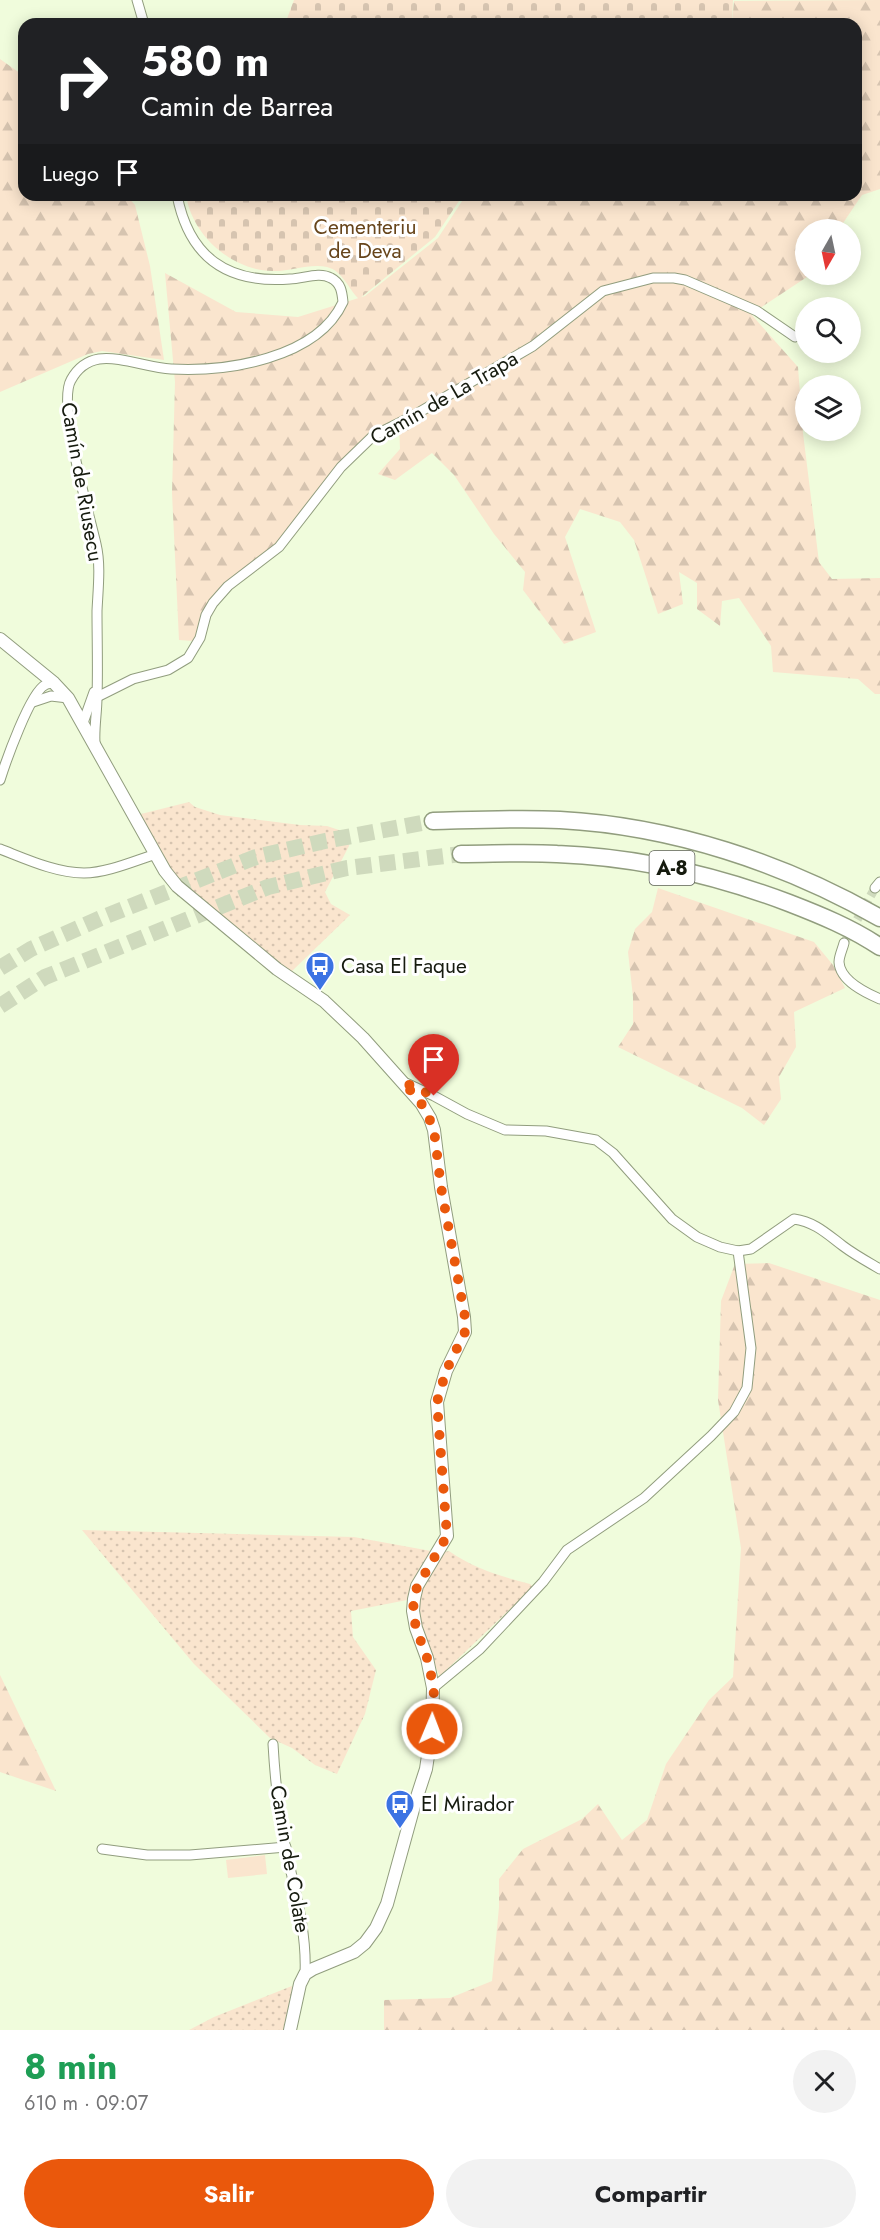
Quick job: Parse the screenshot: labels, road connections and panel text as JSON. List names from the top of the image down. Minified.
{"streets":{"highway":["A-8"],"street":["Camín de La Trapa","Camín de Riusecu","Camin de Colate"]},"crossings":[["Camín de La Trapa","Camín de Riusecu"]],"parks":["Cementeriu de Deva"],"places":{"bus stop":["Casa El Faque","El Mirador"]},"north":"bottom","page":{"turn":["580 m","Camin de Barrea"],"then":"Luego","heading":["8 min","610 m · 09:07"],"buttons":["Salir","Compartir"]}}
